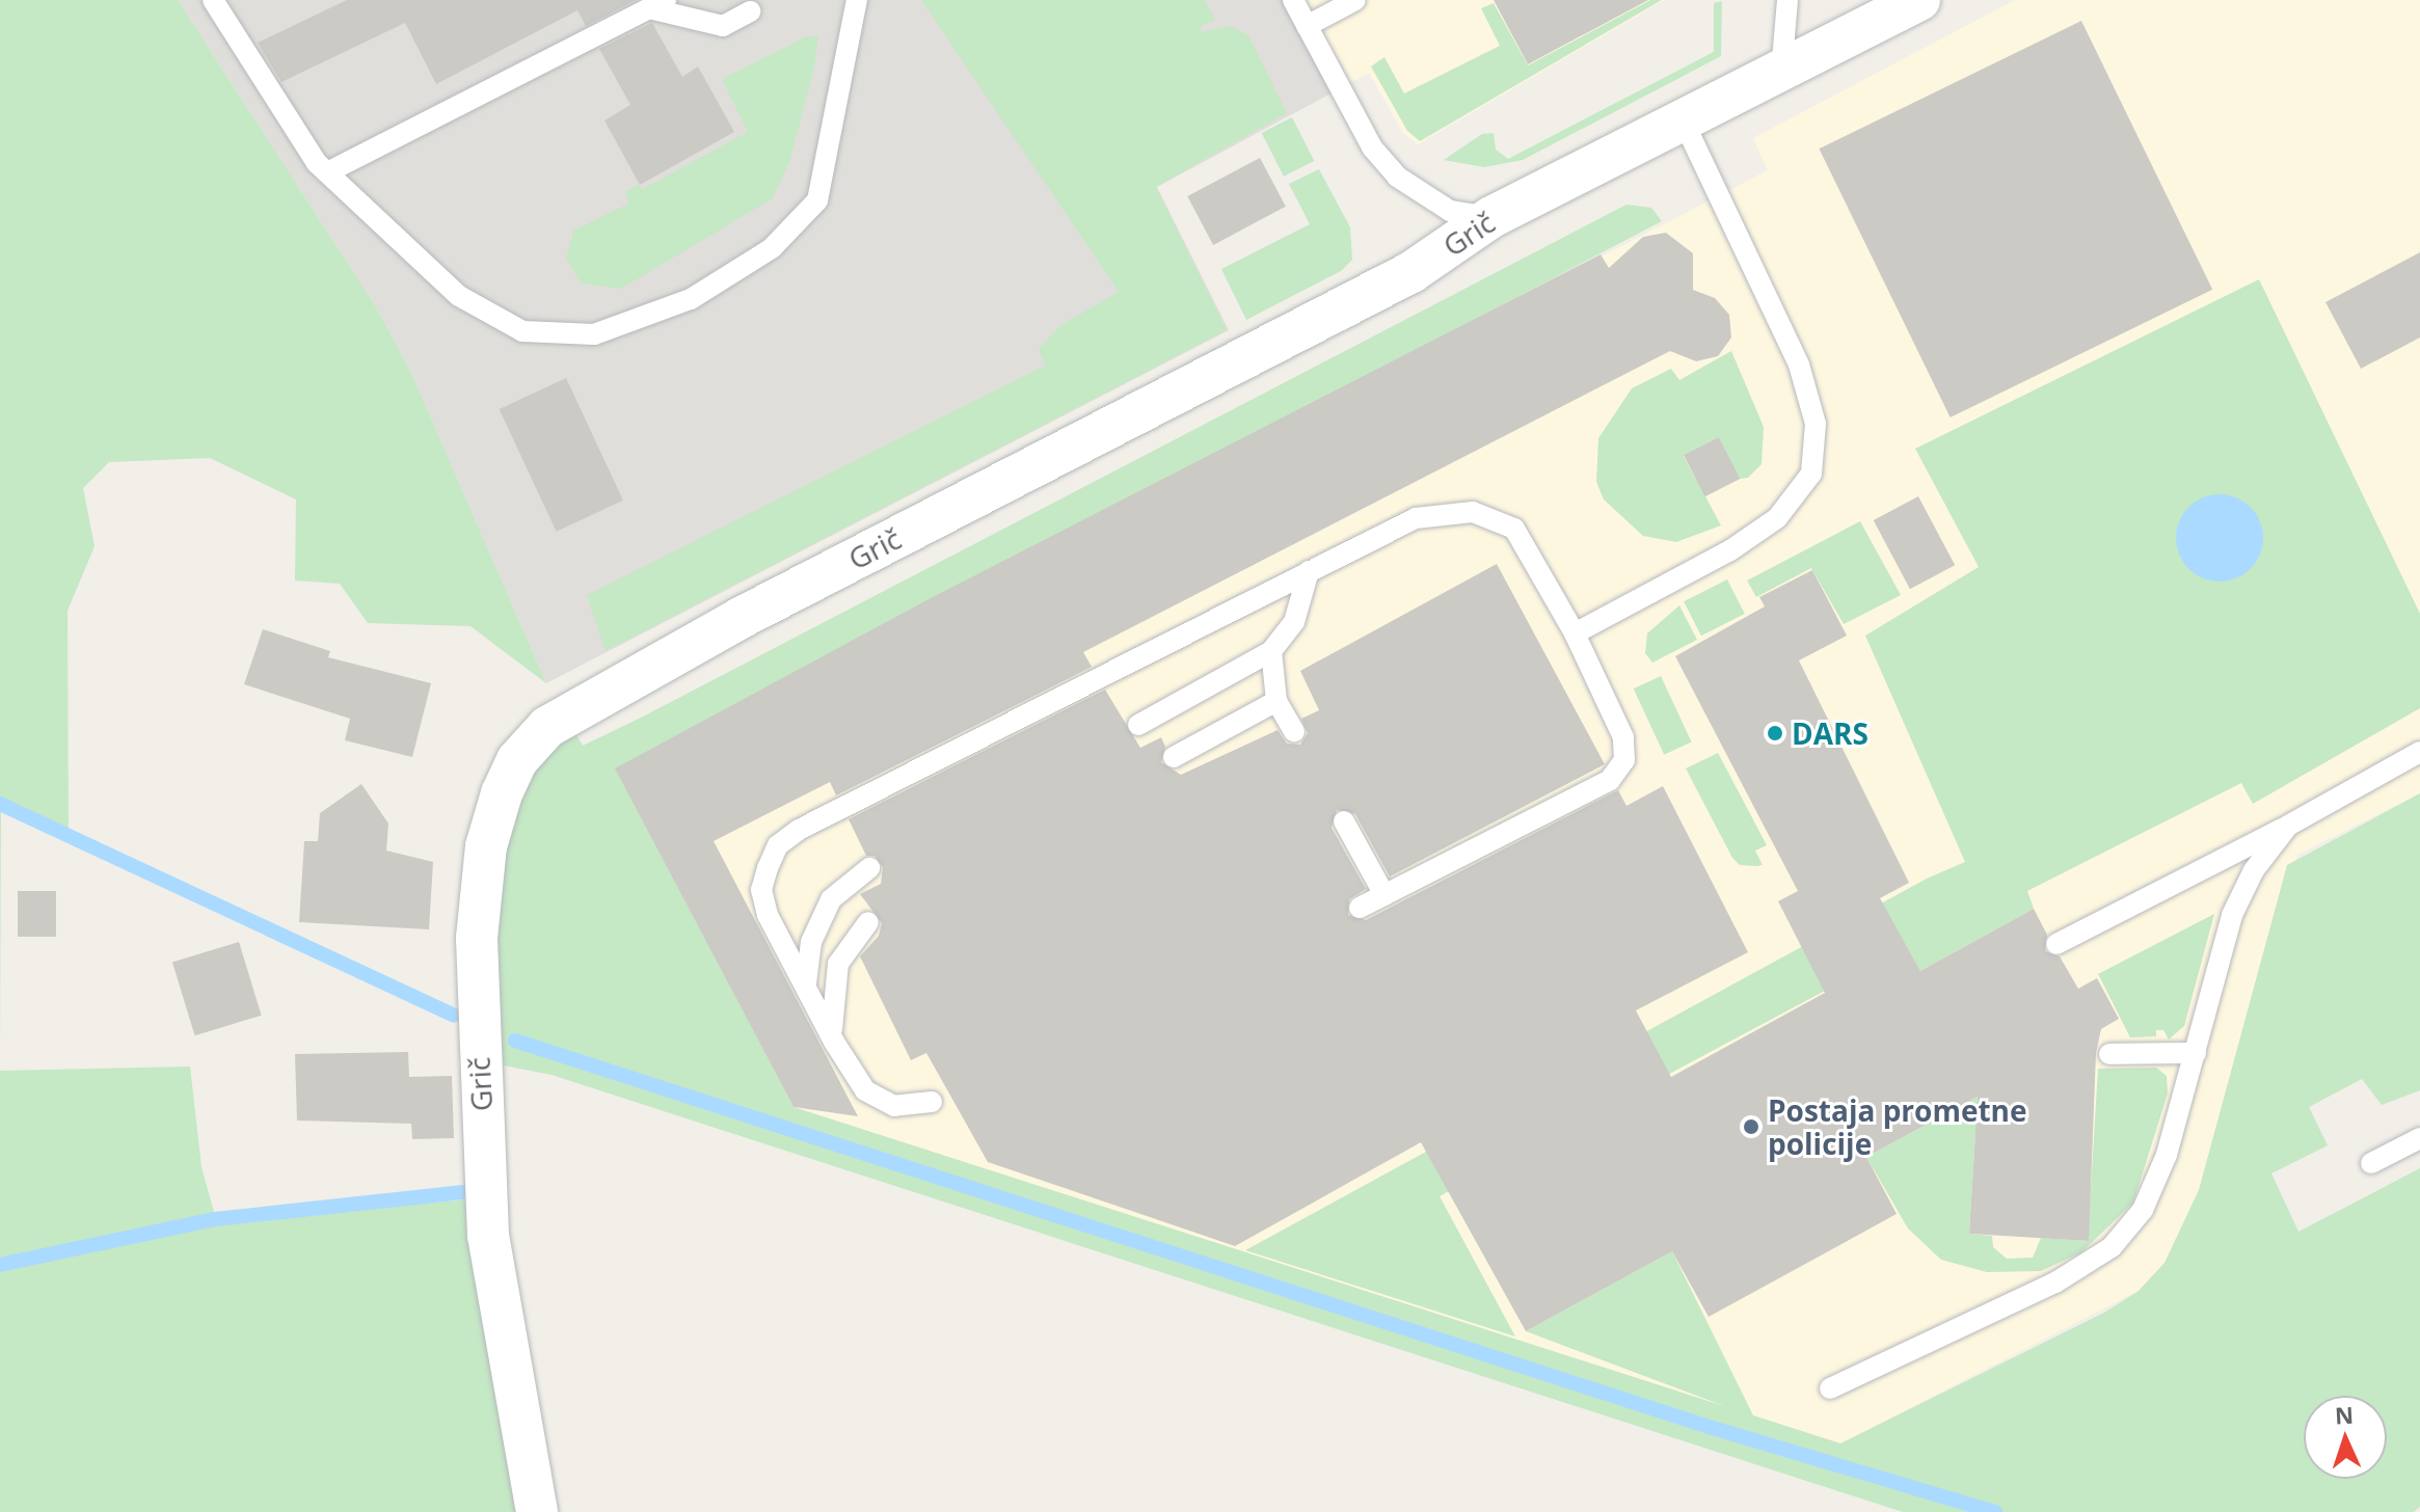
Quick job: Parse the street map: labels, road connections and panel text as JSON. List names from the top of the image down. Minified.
{"streets":{"street":["Grič"]},"places":["DARS","Postaja prometne policije"],"north":"top"}
